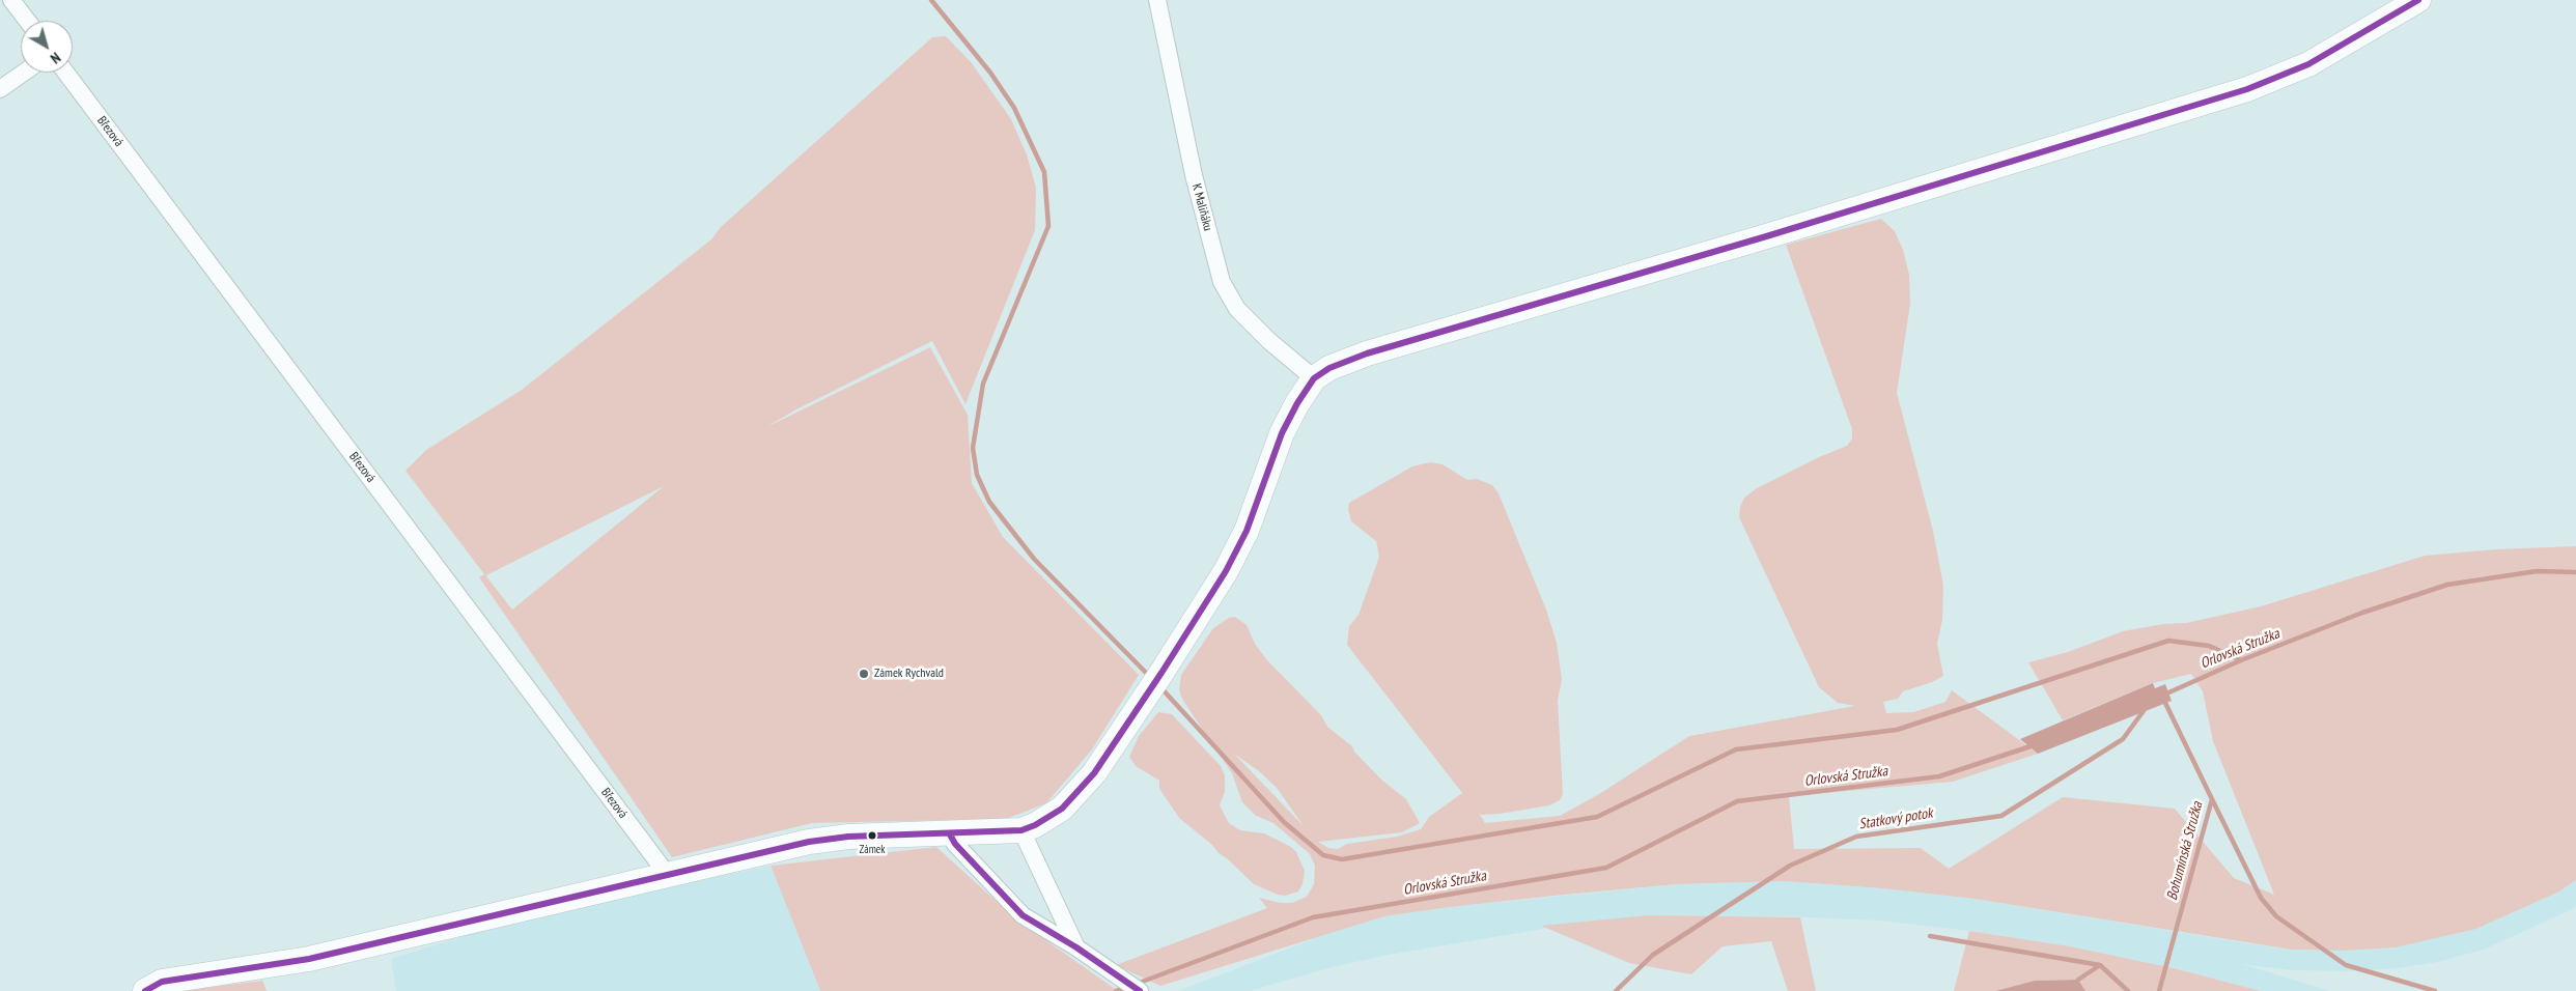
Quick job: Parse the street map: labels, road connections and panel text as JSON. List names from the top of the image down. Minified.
{"streets":{"street":["Březová","K Maliňáku"]},"water":["Orlovská Stružka","Statkový potok","Bohumínská Stružka"],"places":["Zámek Rychvald","Zámek"],"north":"bottom right"}
